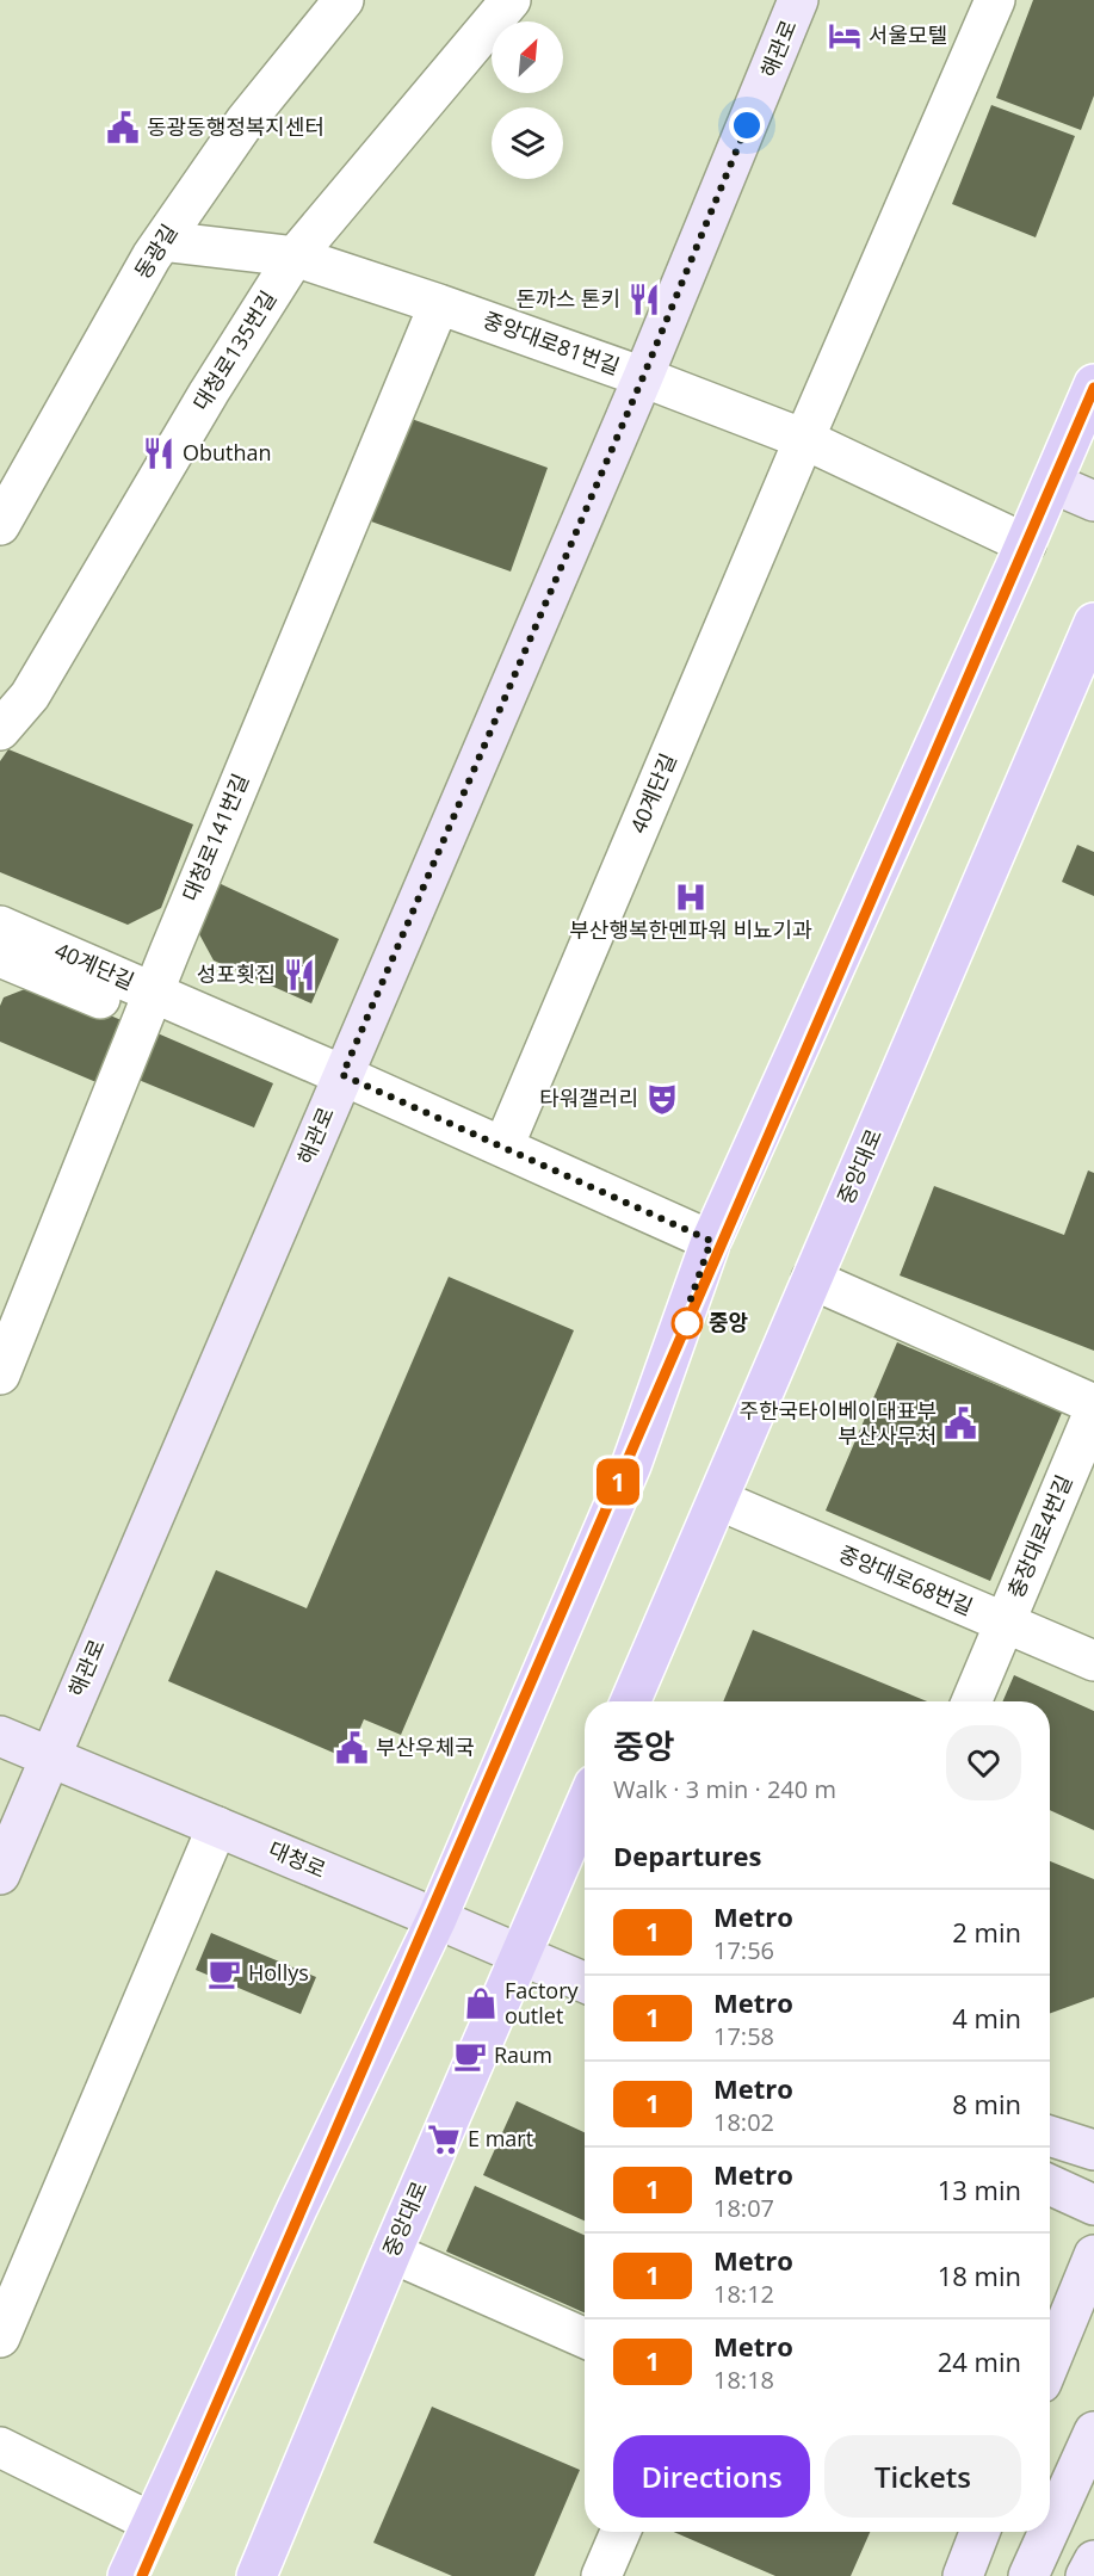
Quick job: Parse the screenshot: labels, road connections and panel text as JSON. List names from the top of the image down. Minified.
{"streets":{"main road":["해관로","중앙대로","대청로"],"street":["동광길","중앙대로81번길","대청로135번길","40계단길","대청로141번길","충장대로4번길","중앙대로68번길"]},"crossings":[["해관로","중앙대로81번길"],["해관로","40계단길"],["해관로","대청로"],["동광길","중앙대로81번길"],["중앙대로81번길","대청로135번길"],["중앙대로81번길","40계단길"],["중앙대로81번길","대청로141번길"],["40계단길","대청로141번길"],["중앙대로","중앙대로68번길"],["중앙대로","대청로"],["충장대로4번길","중앙대로68번길"]],"places":{"hotel":["서울모텔"],"public building":["동광동행정복지센터","주한국타이베이대표부 부산사무처","부산우체국"],"restaurant":["돈까스 톤키","Obuthan","성포횟집"],"hospital":["부산행복한멘파워 비뇨기과"],"theatre":["타워갤러리"],"other":["중앙"],"cafe":["Hollys","Raum"],"shop":["Factory outlet"],"supermarket":["E mart"]},"lines":["metro line 1"],"north":"top right","page":{"on_map":"1","heading":[["중앙","Walk · 3 min · 240 m"],"Departures"],"list":[{"mark":"1","name":"Metro","note":"17:56","value":"2 min"},{"mark":"1","name":"Metro","note":"17:58","value":"4 min"},{"mark":"1","name":"Metro","note":"18:02","value":"8 min"},{"mark":"1","name":"Metro","note":"18:07","value":"13 min"},{"mark":"1","name":"Metro","note":"18:12","value":"18 min"},{"mark":"1","name":"Metro","note":"18:18","value":"24 min"}],"buttons":["Directions","Tickets"]}}
